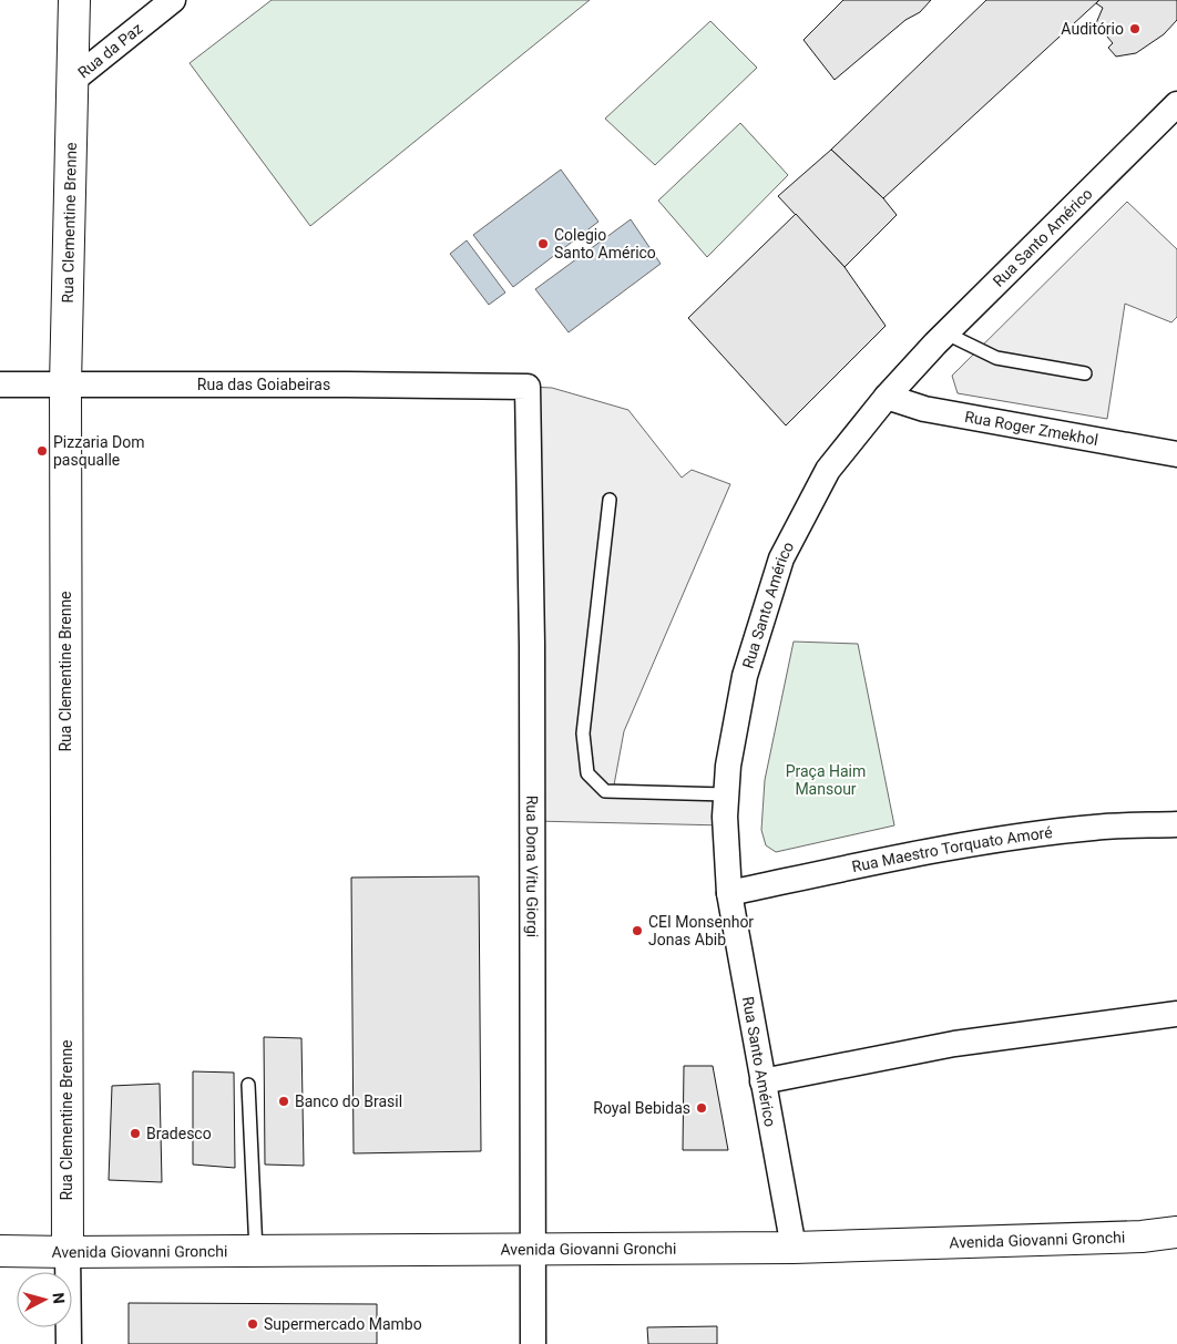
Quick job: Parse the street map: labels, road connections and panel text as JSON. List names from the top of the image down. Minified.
{"streets":{"street":["Rua da Paz","Rua Clementine Brenne","Rua Santo Américo","Rua das Goiabeiras","Rua Roger Zmekhol","Rua Maestro Torquato Amoré","Rua Dona Vitu Giorgi","Avenida Giovanni Gronchi"]},"crossings":[["Rua da Paz","Rua Clementine Brenne"],["Rua Clementine Brenne","Rua das Goiabeiras"],["Rua Clementine Brenne","Avenida Giovanni Gronchi"],["Rua Santo Américo","Rua Roger Zmekhol"],["Rua Santo Américo","Rua Maestro Torquato Amoré"],["Rua Santo Américo","Avenida Giovanni Gronchi"],["Rua das Goiabeiras","Rua Dona Vitu Giorgi"],["Rua Dona Vitu Giorgi","Avenida Giovanni Gronchi"]],"parks":["Praça Haim Mansour"],"places":["Auditório","Colegio Santo Américo","Pizzaria Dom pasqualle","CEI Monsenhor Jonas Abib","Banco do Brasil","Royal Bebidas","Bradesco","Supermercado Mambo"],"north":"right"}
